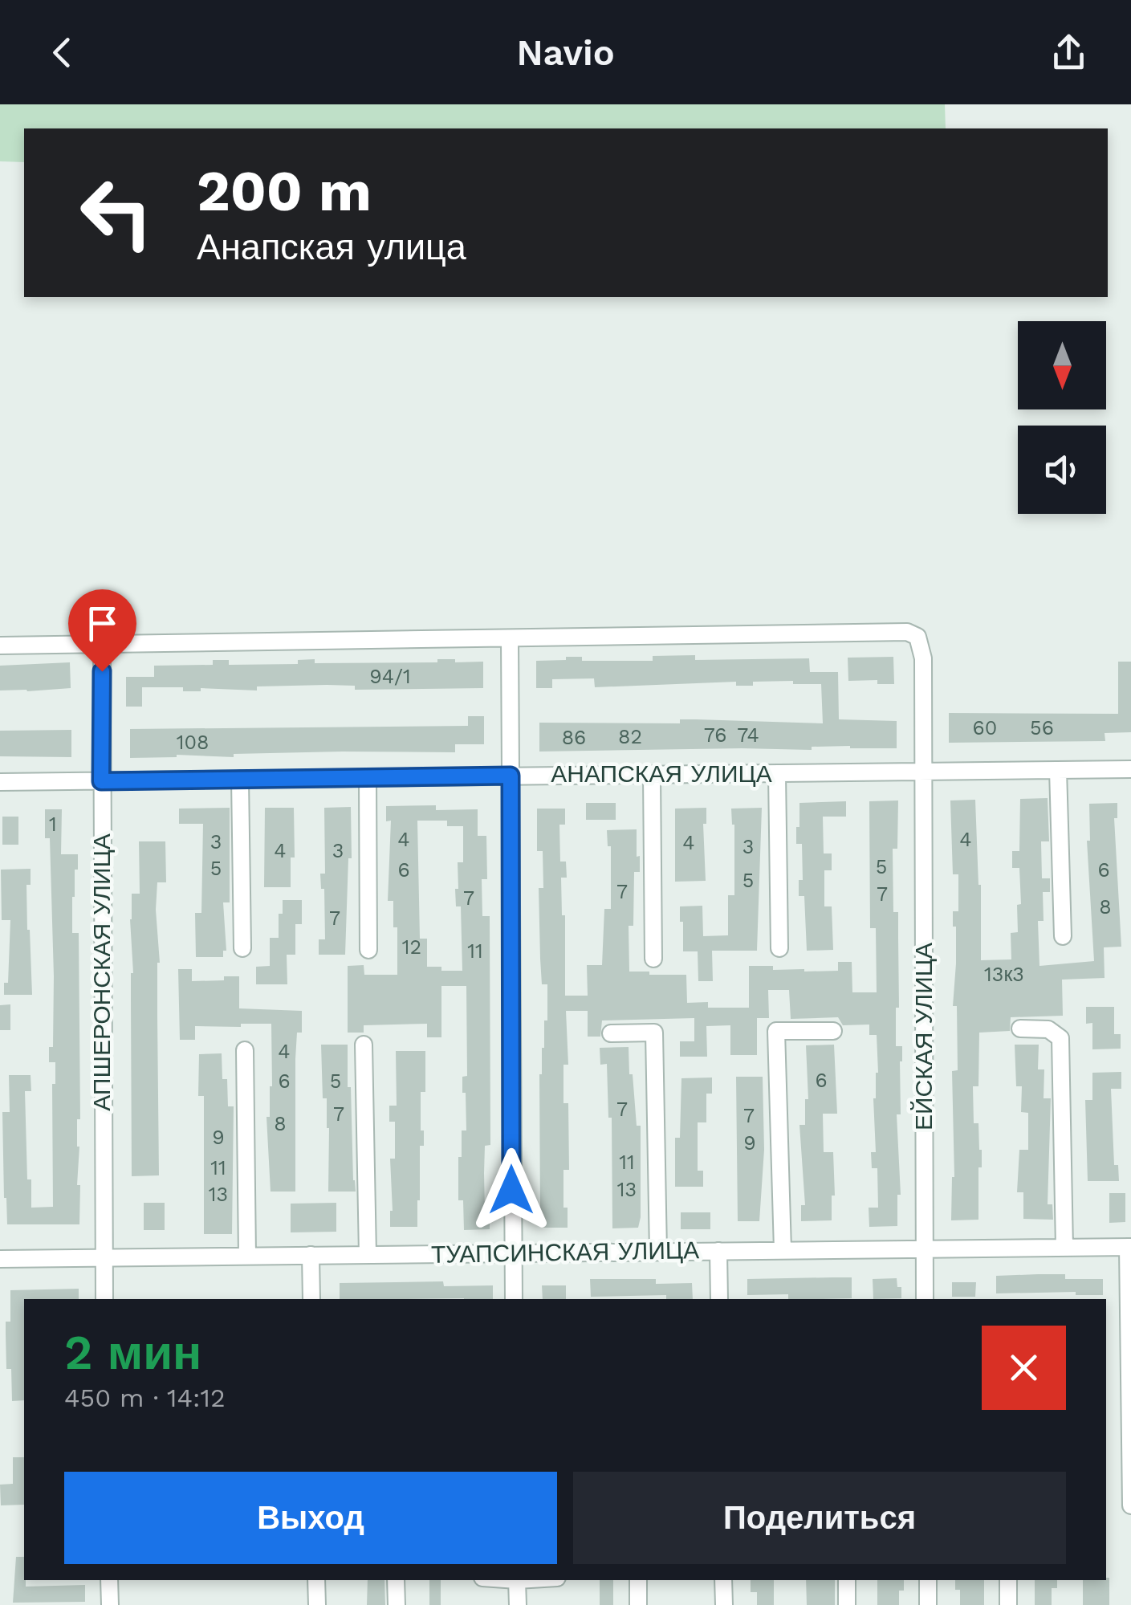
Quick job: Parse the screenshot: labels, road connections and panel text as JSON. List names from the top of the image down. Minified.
{"streets":{"street":["АНАПСКАЯ УЛИЦА","АПШЕРОНСКАЯ УЛИЦА","ЕЙСКАЯ УЛИЦА","ТУАПСИНСКАЯ УЛИЦА"]},"crossings":[["АНАПСКАЯ УЛИЦА","АПШЕРОНСКАЯ УЛИЦА"],["АНАПСКАЯ УЛИЦА","ЕЙСКАЯ УЛИЦА"],["АПШЕРОНСКАЯ УЛИЦА","ТУАПСИНСКАЯ УЛИЦА"],["ЕЙСКАЯ УЛИЦА","ТУАПСИНСКАЯ УЛИЦА"]],"house_numbers":["94/1","60","56","76","74","82","86","108","1","4","4","3","4","3","4","3","5","5","6","6","5","7","7","7","8","7","12","11","13к3","4","6","6","5","7","7","7","8","9","9","11","11","13","13"],"north":"bottom","page":{"header":"Navio","turn":["200 m","Анапская улица"],"heading":["2 мин","450 m · 14:12"],"buttons":["Выход","Поделиться"]}}
